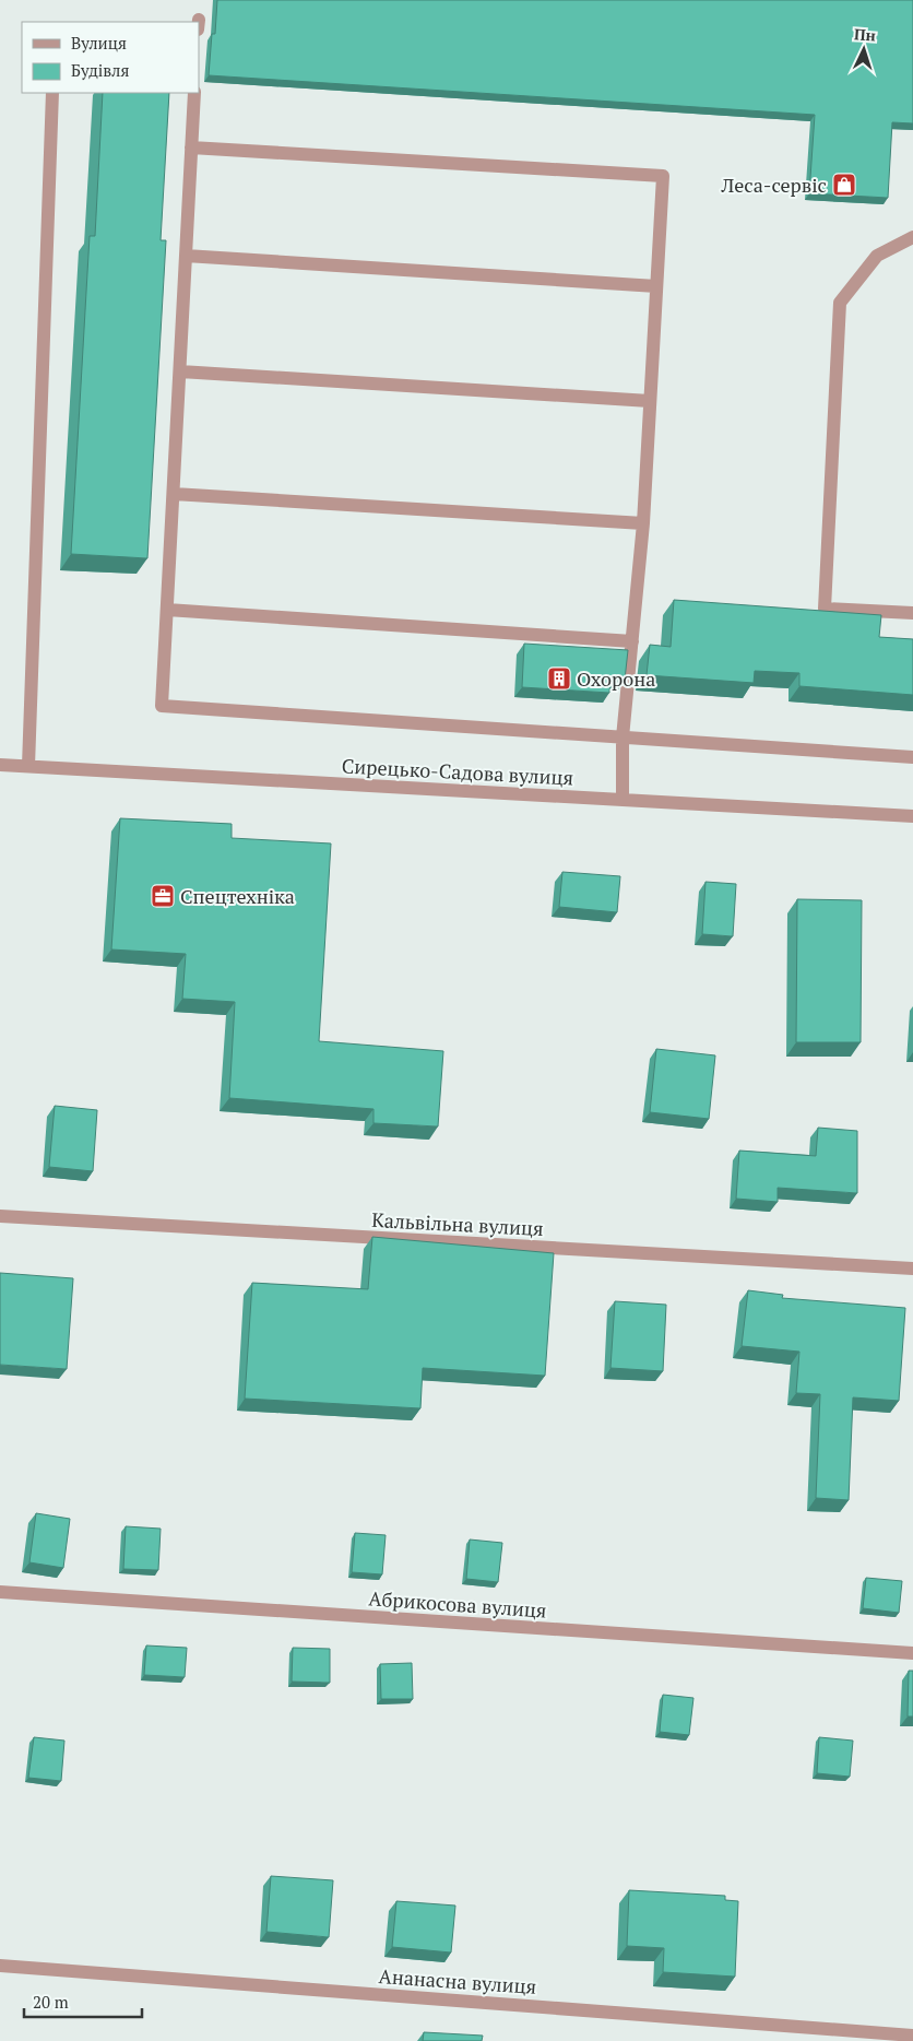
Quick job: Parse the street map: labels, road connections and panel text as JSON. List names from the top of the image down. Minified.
{"streets":{"street":["Сирецько-Садова вулиця","Кальвільна вулиця","Абрикосова вулиця","Ананасна вулиця"]},"places":{"shop":["Леса-сервіс"],"building":["Охорона"],"office":["Спецтехніка"]},"legend":["Вулиця","Будівля"],"scale_bar":"20 m","north":"top"}
